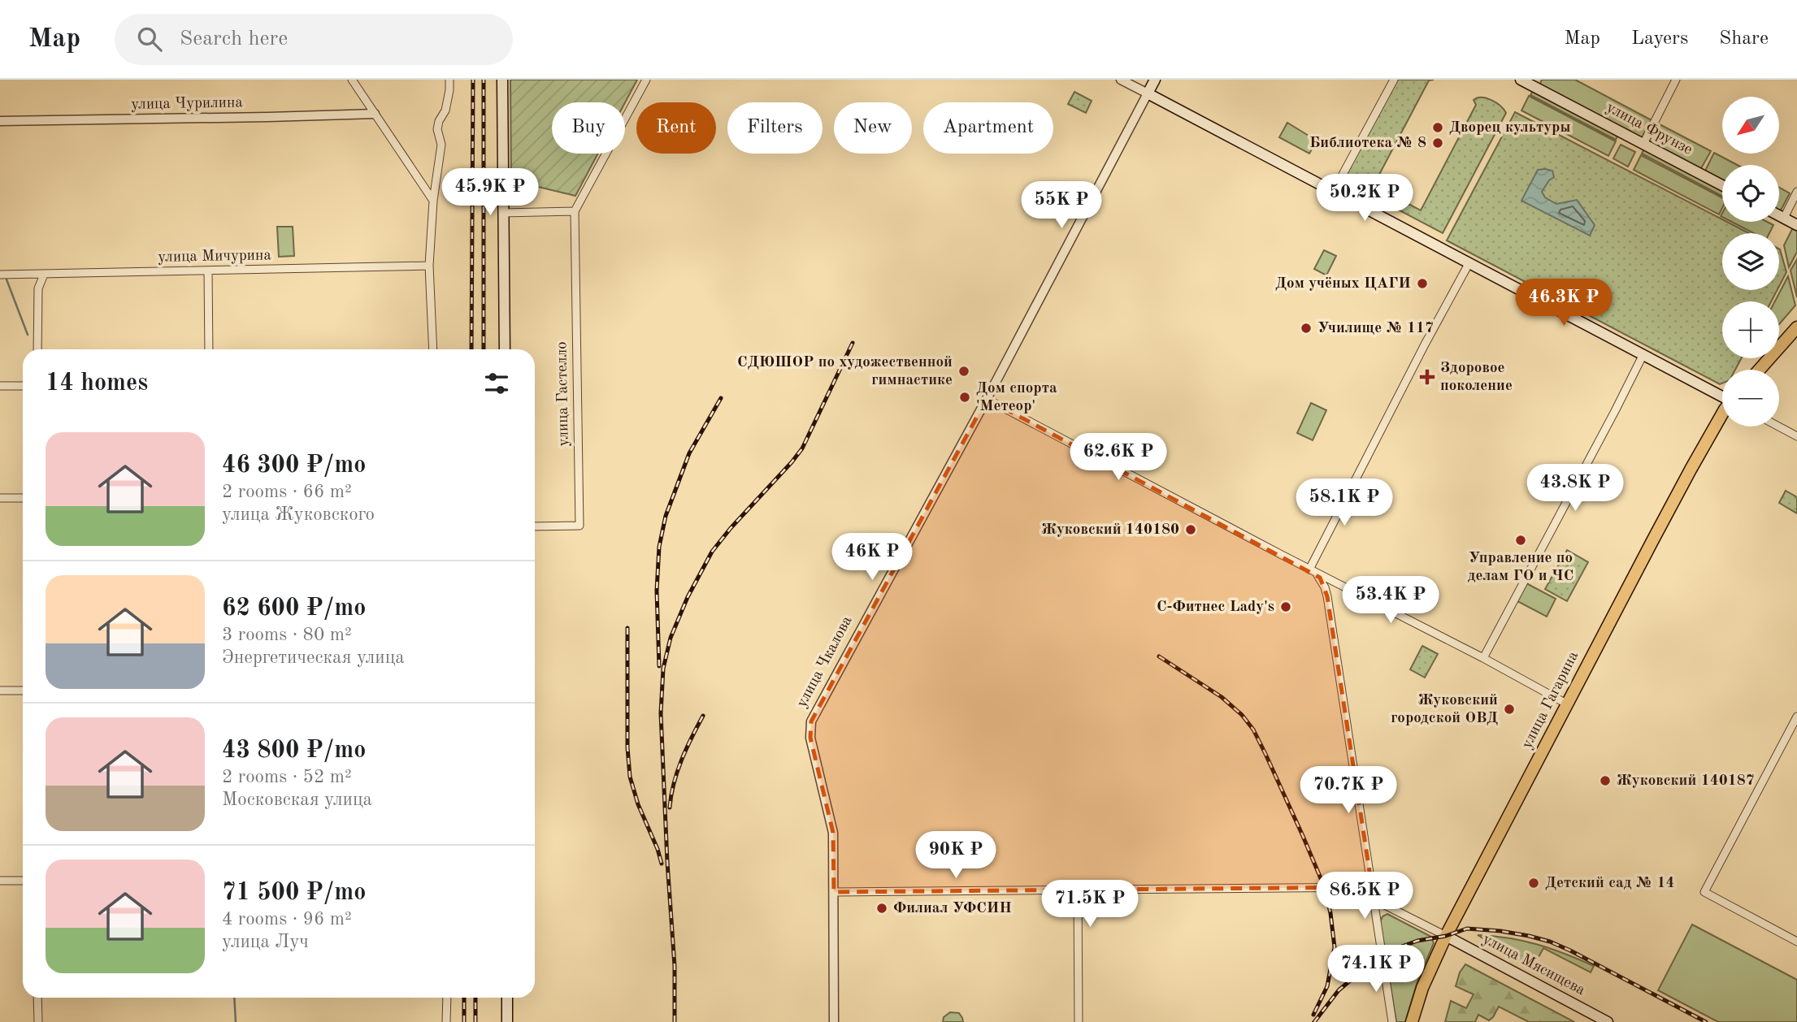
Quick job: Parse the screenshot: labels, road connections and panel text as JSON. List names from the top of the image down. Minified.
{"streets":{"main road":["улица Фрунзе","улица Чкалова","улица Гагарина","улица Мясищева"],"street":["улица Чурилина","улица Мичурина","улица Гастелло"]},"crossings":[["улица Гагарина","улица Мясищева"]],"places":{"other":["Дворец культуры","Библиотека № 8","Дом учёных ЦАГИ","Училище № 117","СДЮШОР по художественной гимнастике","Дом спорта 'Метеор'","Жуковский 140180","Управление по делам ГО и ЧС","С-Фитнес Lady's","Жуковский городской ОВД","Жуковский 140187","Детский сад № 14","Филиал УФСИН"],"health":["Здоровое поколение"]},"north":"bottom left","page":{"header":"Map","search":"Search here","nav":["Map","Layers","Share"],"map_buttons":["+","−"],"chip":["Buy","Rent","Filters","New","Apartment"],"price":["45.9K ₽","50.2K ₽","55K ₽","46.3K ₽","62.6K ₽","43.8K ₽","58.1K ₽","46K ₽","53.4K ₽","70.7K ₽","90K ₽","86.5K ₽","71.5K ₽","74.1K ₽"],"heading":"14 homes","list":[{"name":"46 300 ₽/mo","note":"2 rooms · 66 m² · улица Жуковского"},{"name":"62 600 ₽/mo","note":"3 rooms · 80 m² · Энергетическая улица"},{"name":"43 800 ₽/mo","note":"2 rooms · 52 m² · Московская улица"},{"name":"71 500 ₽/mo","note":"4 rooms · 96 m² · улица Луч"}]}}
